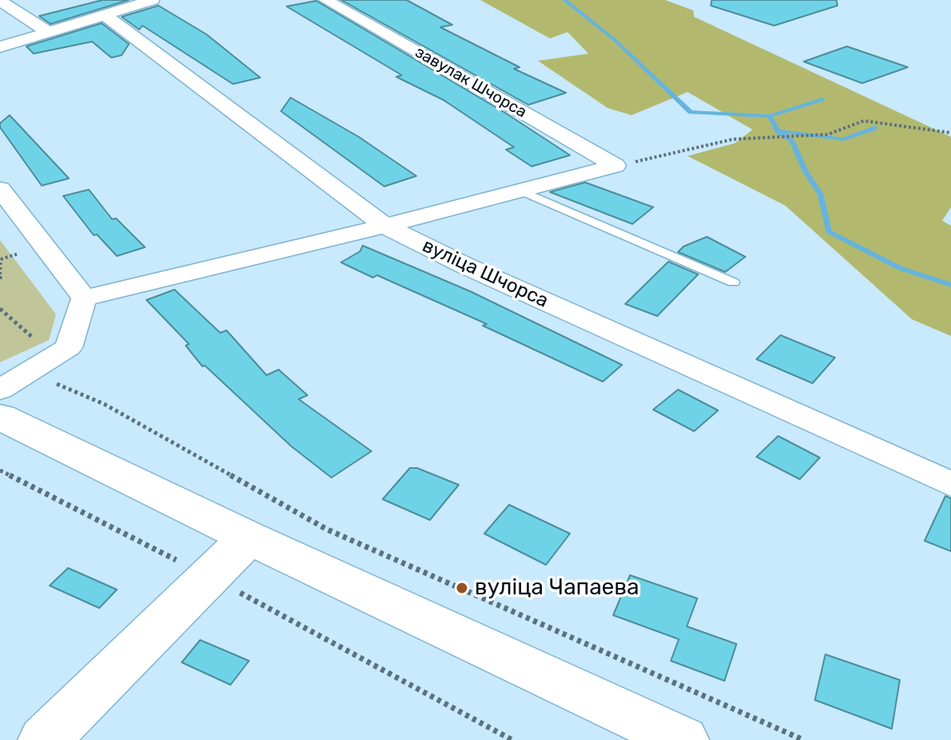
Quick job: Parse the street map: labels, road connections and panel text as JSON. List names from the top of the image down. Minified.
{"streets":{"street":["завулак Шчорса","вуліца Шчорса"]},"places":["вуліца Чапаева"]}
